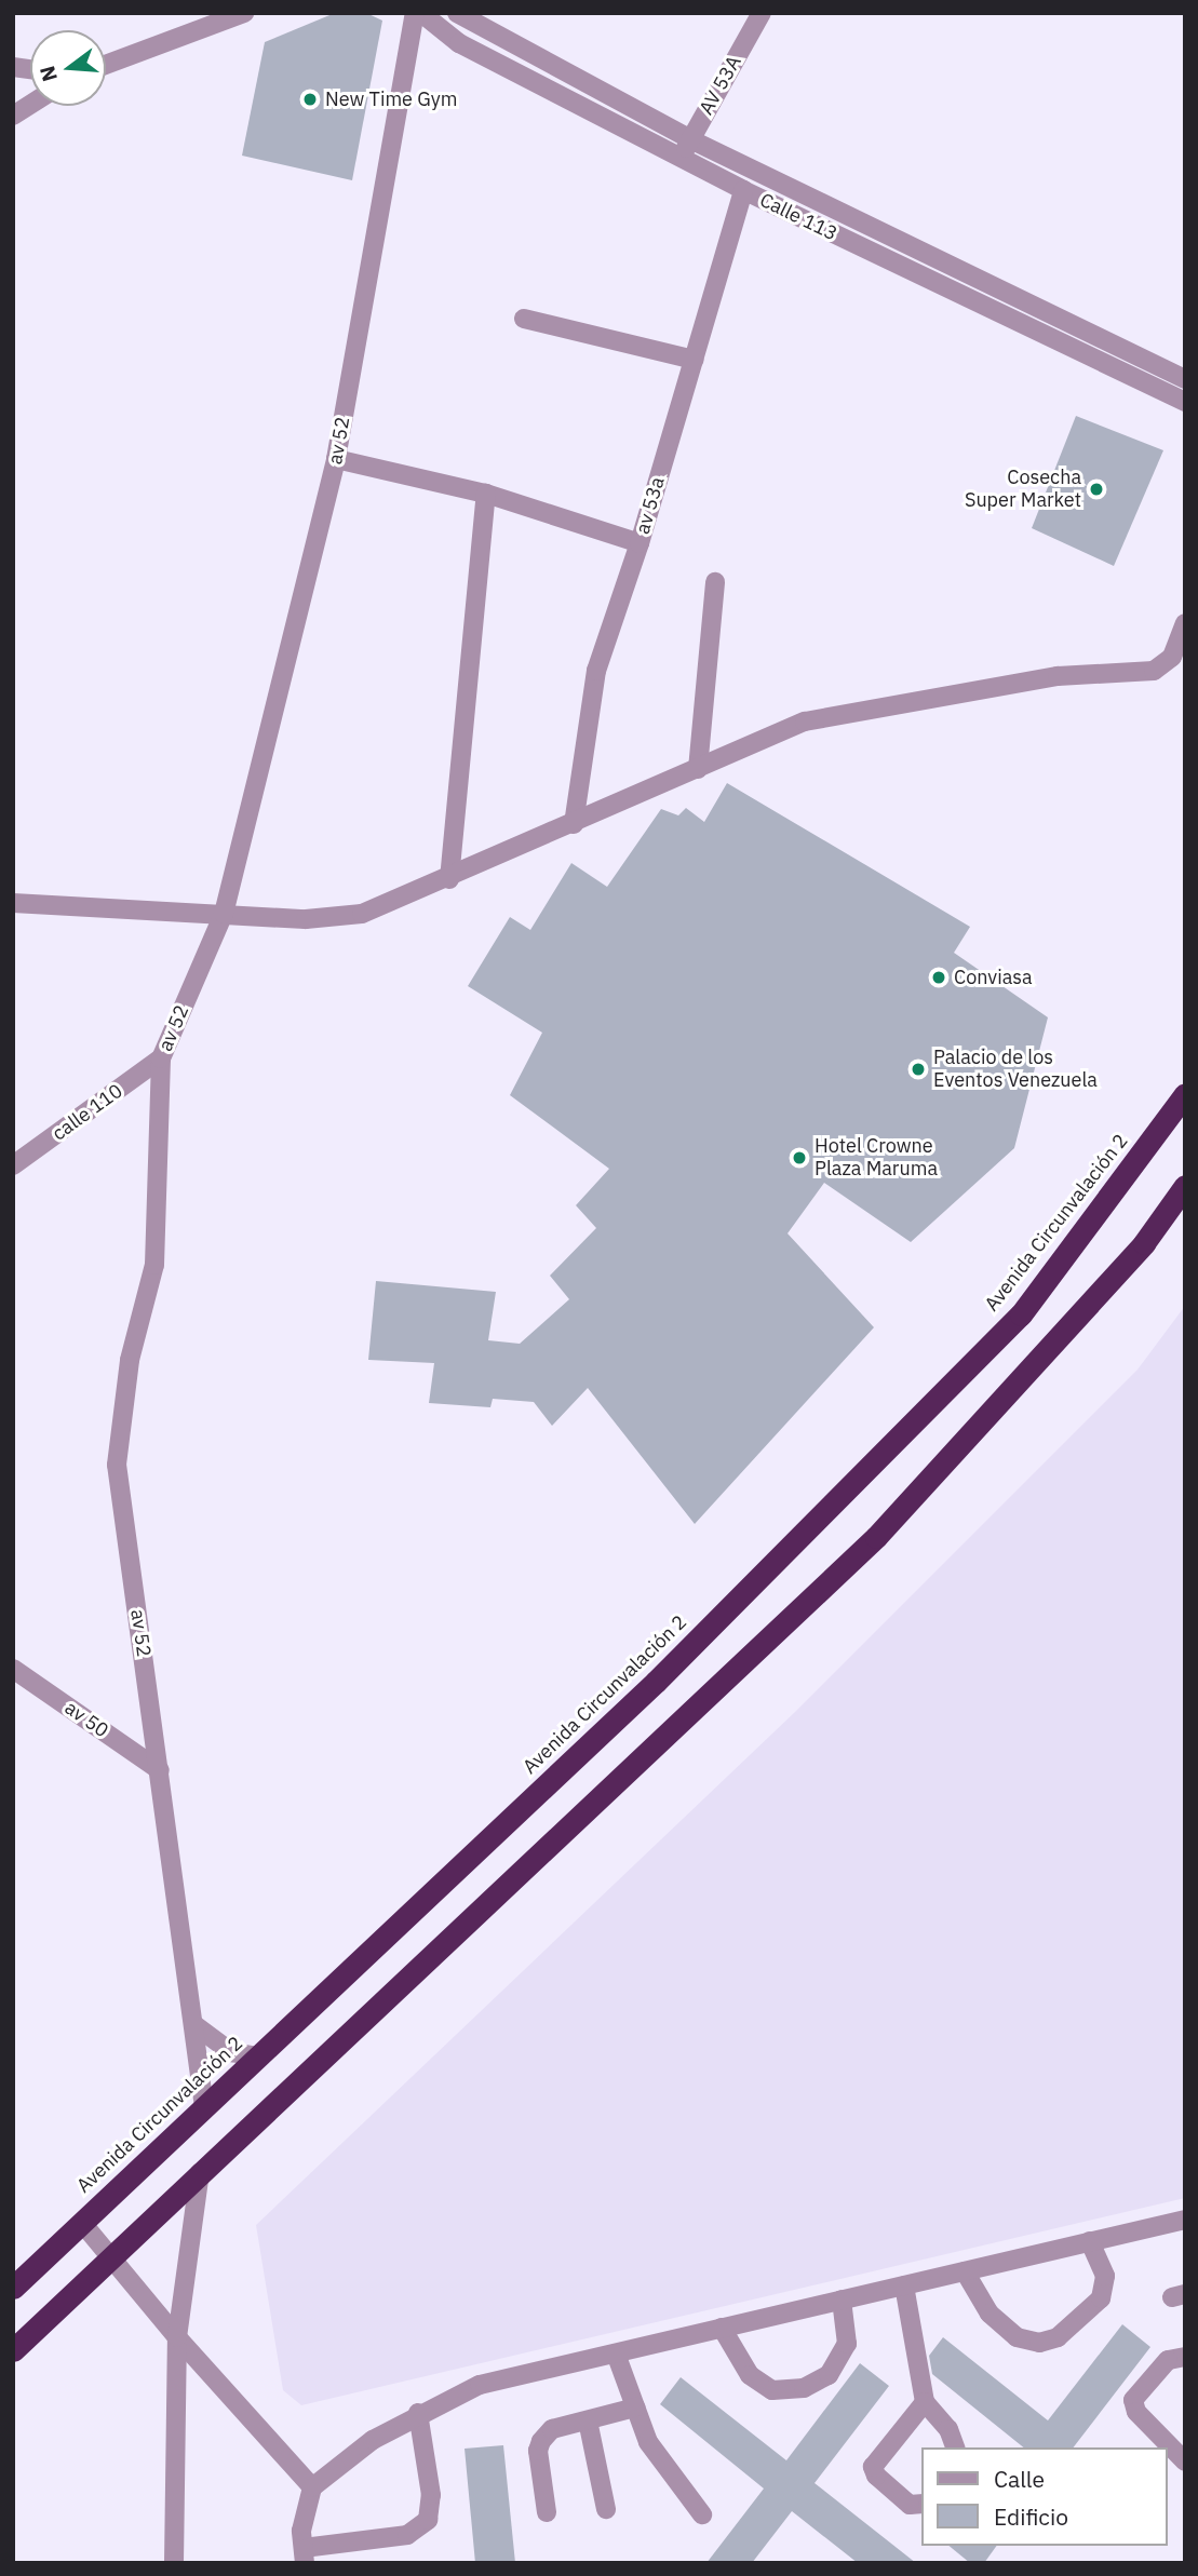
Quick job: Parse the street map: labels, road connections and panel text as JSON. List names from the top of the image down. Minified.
{"streets":{"highway":["Avenida Circunvalación 2"],"street":["AV 53A","Calle 113","av 52","av 53a","calle 110","av 50"]},"crossings":[["AV 53A","Calle 113"],["Calle 113","av 53a"],["av 52","calle 110"],["av 52","Avenida Circunvalación 2"],["av 52","av 50"]],"places":["New Time Gym","Cosecha Super Market","Conviasa","Palacio de los Eventos Venezuela","Hotel Crowne Plaza Maruma"],"legend":["Calle","Edificio"],"north":"left"}
